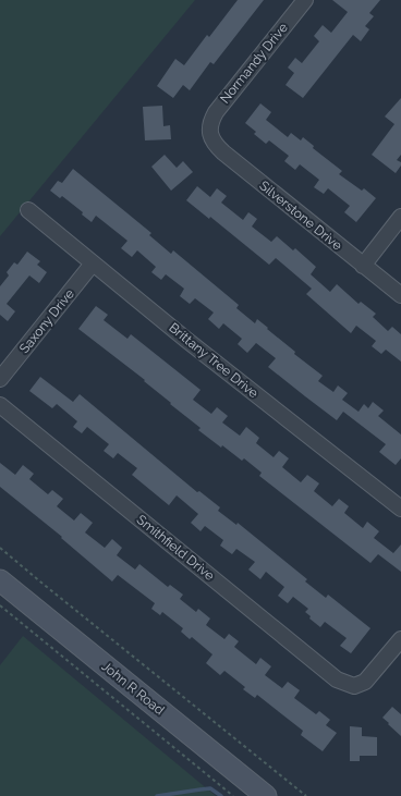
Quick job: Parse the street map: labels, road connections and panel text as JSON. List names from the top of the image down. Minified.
{"streets":{"main road":["John R Road"],"street":["Normandy Drive","Silverstone Drive","Saxony Drive","Brittany Tree Drive","Smithfield Drive"]},"crossings":[["Normandy Drive","Silverstone Drive"],["Saxony Drive","Brittany Tree Drive"]]}
